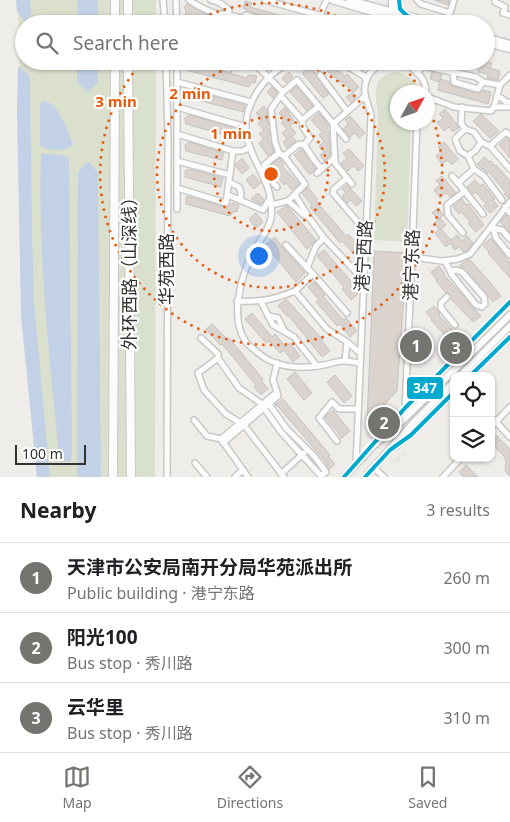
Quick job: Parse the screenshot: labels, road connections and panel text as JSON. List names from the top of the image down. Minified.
{"streets":{"highway":["外环西路（山深线）"],"street":["港宁西路","港宁东路","华苑西路"]},"lines":["transit line 347"],"scale_bar":"100 m","north":"top right","page":{"search":"Search here","pins":["1","3","2"],"scale":"100 m","heading":["Nearby","3 results"],"list":[{"mark":"1","name":"天津市公安局南开分局华苑派出所","note":"Public building · 港宁东路","value":"260 m"},{"mark":"2","name":"阳光100","note":"Bus stop · 秀川路","value":"300 m"},{"mark":"3","name":"云华里","note":"Bus stop · 秀川路","value":"310 m"}],"nav":["Map","Directions","Saved"]},"rings":["2 min","3 min","1 min"]}
